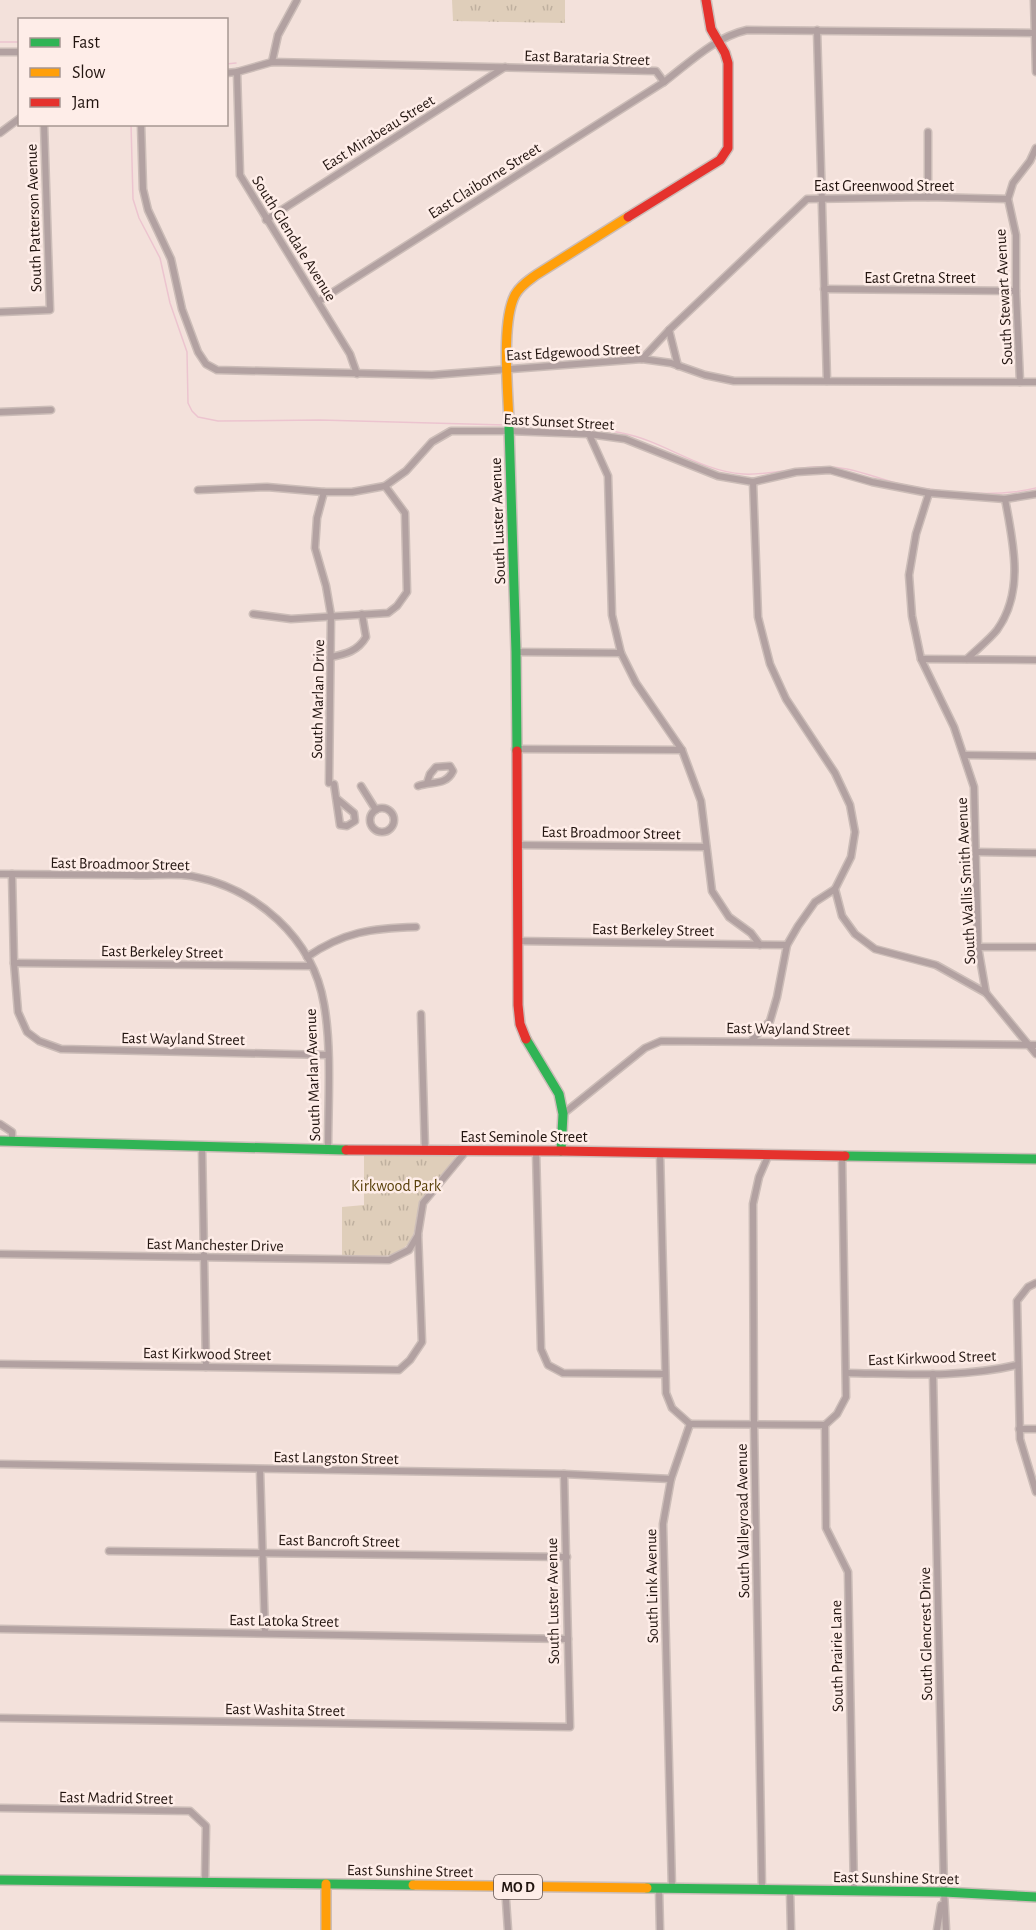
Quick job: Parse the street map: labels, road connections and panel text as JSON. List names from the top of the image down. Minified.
{"streets":{"street":["East Barataria Street","East Mirabeau Street","East Claiborne Street","East Greenwood Street","South Patterson Avenue","South Glendale Avenue","East Gretna Street","South Stewart Avenue","East Edgewood Street","East Sunset Street","South Luster Avenue","South Marlan Drive","East Broadmoor Street","South Wallis Smith Avenue","East Berkeley Street","East Wayland Street","South Marlan Avenue","East Seminole Street","East Manchester Drive","East Kirkwood Street","East Langston Street","South Valleyroad Avenue","East Bancroft Street","South Link Avenue","East Latoka Street","South Glencrest Drive","South Prairie Lane","East Washita Street","East Madrid Street","East Sunshine Street","MO D"]},"crossings":[["East Barataria Street","East Mirabeau Street"],["East Barataria Street","East Claiborne Street"],["East Barataria Street","South Glendale Avenue"],["East Barataria Street","South Luster Avenue"],["East Mirabeau Street","South Glendale Avenue"],["East Claiborne Street","South Glendale Avenue"],["East Greenwood Street","South Stewart Avenue"],["East Greenwood Street","East Edgewood Street"],["South Glendale Avenue","East Edgewood Street"],["East Gretna Street","South Stewart Avenue"],["South Stewart Avenue","East Edgewood Street"],["East Edgewood Street","South Luster Avenue"],["East Sunset Street","South Luster Avenue"],["East Sunset Street","South Wallis Smith Avenue"],["South Luster Avenue","East Broadmoor Street"],["South Luster Avenue","East Berkeley Street"],["South Luster Avenue","East Wayland Street"],["South Luster Avenue","East Seminole Street"],["South Luster Avenue","East Langston Street"],["South Luster Avenue","East Bancroft Street"],["South Luster Avenue","East Latoka Street"],["South Luster Avenue","East Washita Street"],["East Broadmoor Street","East Berkeley Street"],["East Broadmoor Street","South Marlan Avenue"],["East Berkeley Street","East Wayland Street"],["East Berkeley Street","South Marlan Avenue"],["East Wayland Street","South Marlan Avenue"],["South Marlan Avenue","East Seminole Street"],["East Seminole Street","South Valleyroad Avenue"],["East Manchester Drive","East Kirkwood Street"],["East Kirkwood Street","South Glencrest Drive"],["East Langston Street","South Link Avenue"],["South Valleyroad Avenue","East Sunshine Street"],["South Link Avenue","East Sunshine Street"],["South Glencrest Drive","East Sunshine Street"],["South Prairie Lane","East Sunshine Street"],["East Madrid Street","East Sunshine Street"]],"parks":["Kirkwood Park"],"legend":["Fast","Slow","Jam"]}
